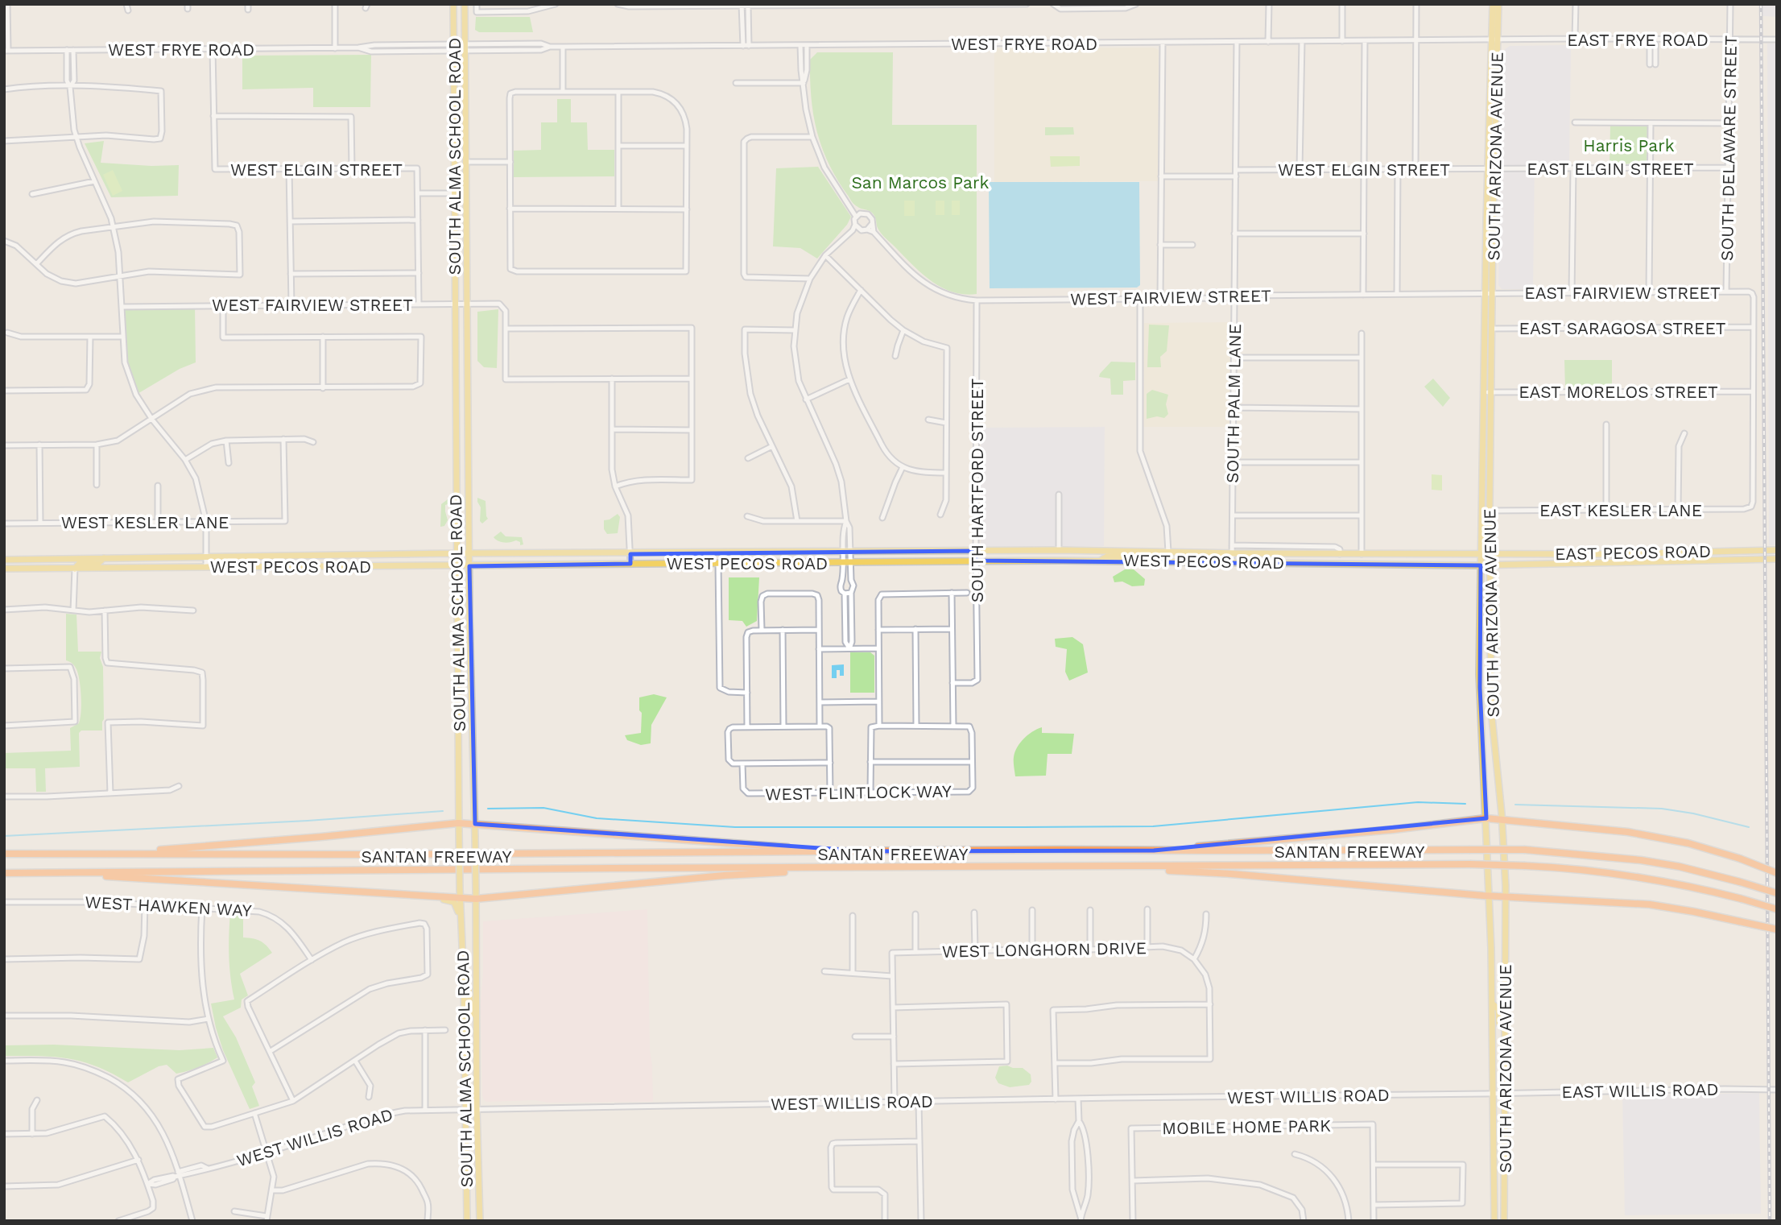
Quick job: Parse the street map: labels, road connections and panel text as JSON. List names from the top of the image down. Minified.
{"streets":{"highway":["SANTAN FREEWAY"],"main road":["SOUTH ALMA SCHOOL ROAD","SOUTH ARIZONA AVENUE","EAST PECOS ROAD","WEST PECOS ROAD"],"street":["EAST FRYE ROAD","WEST FRYE ROAD","SOUTH DELAWARE STREET","EAST ELGIN STREET","WEST ELGIN STREET","EAST FAIRVIEW STREET","WEST FAIRVIEW STREET","EAST SARAGOSA STREET","EAST MORELOS STREET","SOUTH PALM LANE","SOUTH HARTFORD STREET","EAST KESLER LANE","WEST KESLER LANE","WEST FLINTLOCK WAY","WEST HAWKEN WAY","WEST LONGHORN DRIVE","EAST WILLIS ROAD","WEST WILLIS ROAD","MOBILE HOME PARK"]},"crossings":[["EAST FRYE ROAD","WEST FRYE ROAD"],["EAST FRYE ROAD","SOUTH DELAWARE STREET"],["EAST FRYE ROAD","SOUTH ARIZONA AVENUE"],["WEST FRYE ROAD","SOUTH ALMA SCHOOL ROAD"],["WEST FRYE ROAD","SOUTH ARIZONA AVENUE"],["WEST FRYE ROAD","SOUTH PALM LANE"],["SOUTH DELAWARE STREET","EAST ELGIN STREET"],["SOUTH DELAWARE STREET","EAST FAIRVIEW STREET"],["SOUTH ALMA SCHOOL ROAD","WEST ELGIN STREET"],["SOUTH ALMA SCHOOL ROAD","WEST FAIRVIEW STREET"],["SOUTH ALMA SCHOOL ROAD","WEST PECOS ROAD"],["SOUTH ALMA SCHOOL ROAD","WEST WILLIS ROAD"],["SOUTH ARIZONA AVENUE","EAST ELGIN STREET"],["SOUTH ARIZONA AVENUE","WEST ELGIN STREET"],["SOUTH ARIZONA AVENUE","EAST FAIRVIEW STREET"],["SOUTH ARIZONA AVENUE","WEST FAIRVIEW STREET"],["SOUTH ARIZONA AVENUE","EAST SARAGOSA STREET"],["SOUTH ARIZONA AVENUE","EAST MORELOS STREET"],["SOUTH ARIZONA AVENUE","EAST KESLER LANE"],["SOUTH ARIZONA AVENUE","EAST PECOS ROAD"],["SOUTH ARIZONA AVENUE","WEST PECOS ROAD"],["SOUTH ARIZONA AVENUE","EAST WILLIS ROAD"],["SOUTH ARIZONA AVENUE","WEST WILLIS ROAD"],["EAST ELGIN STREET","WEST ELGIN STREET"],["WEST ELGIN STREET","SOUTH PALM LANE"],["EAST FAIRVIEW STREET","WEST FAIRVIEW STREET"],["EAST FAIRVIEW STREET","EAST SARAGOSA STREET"],["WEST FAIRVIEW STREET","SOUTH PALM LANE"],["WEST FAIRVIEW STREET","SOUTH HARTFORD STREET"],["EAST MORELOS STREET","EAST KESLER LANE"],["SOUTH PALM LANE","WEST PECOS ROAD"],["SOUTH HARTFORD STREET","WEST PECOS ROAD"],["EAST PECOS ROAD","WEST PECOS ROAD"],["EAST WILLIS ROAD","WEST WILLIS ROAD"]],"parks":["Harris Park","San Marcos Park"]}
